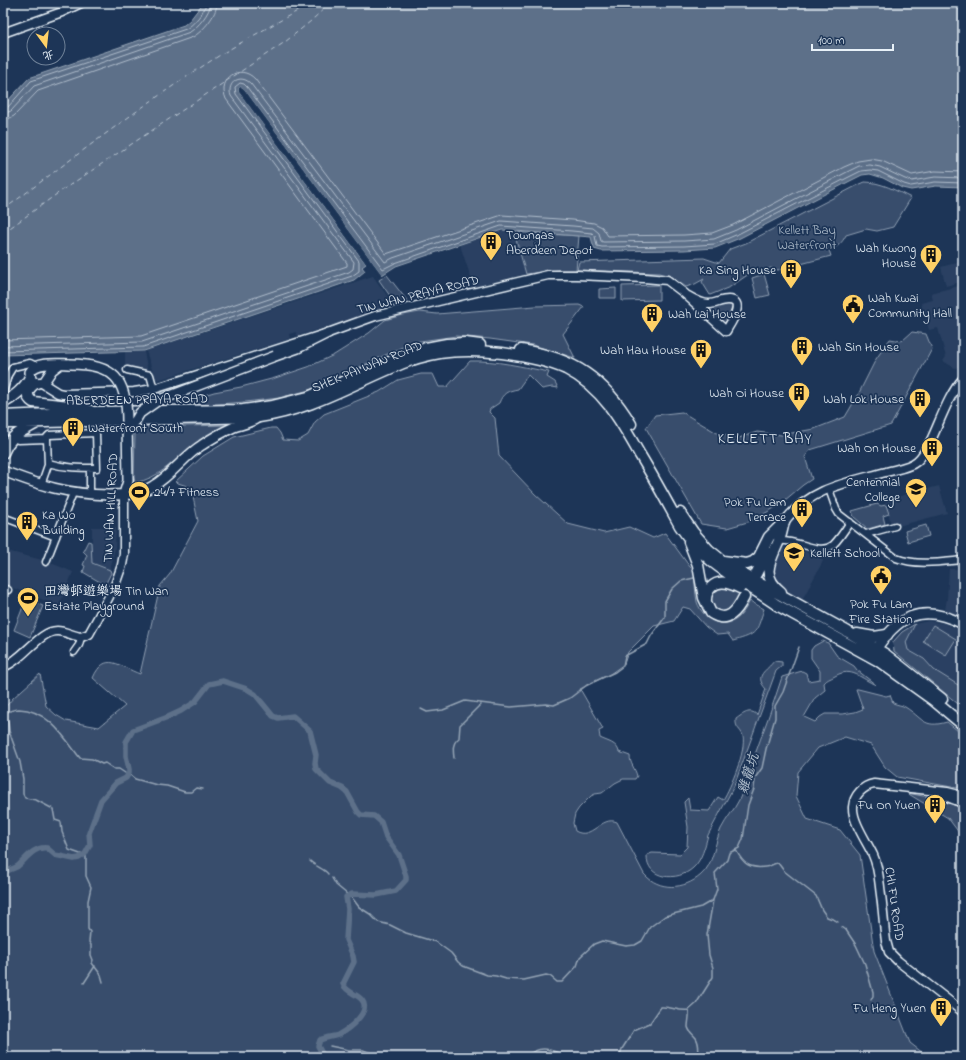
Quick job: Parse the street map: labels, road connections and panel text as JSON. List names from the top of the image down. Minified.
{"streets":{"main road":["SHEK PAI WAN ROAD","ABERDEEN PRAYA ROAD","TIN WAN HILL ROAD"],"street":["TIN WAN PRAYA ROAD","CHI FU ROAD"]},"crossings":[["TIN WAN PRAYA ROAD","TIN WAN HILL ROAD"],["SHEK PAI WAN ROAD","ABERDEEN PRAYA ROAD"],["SHEK PAI WAN ROAD","TIN WAN HILL ROAD"]],"districts":["KELLETT BAY"],"water":["雞籠坑"],"parks":["Kellett Bay Waterfront"],"places":{"building":["Towngas Aberdeen Depot","Wah Kwong House","Ka Sing House","Wah Lai House","Wah Sin House","Wah Hau House","Wah Oi House","Wah Lok House","Waterfront South","Wah On House","Pok Fu Lam Terrace","Ka Wo Building","Fu On Yuen","Fu Heng Yuen"],"public building":["Wah Kwai Community Hall","Pok Fu Lam Fire Station"],"school or university":["Centennial College","Kellett School"],"sports":["24/7 Fitness","田灣邨遊樂場 Tin Wan Estate Playground"]},"scale_bar":"100 m","north":"bottom"}
